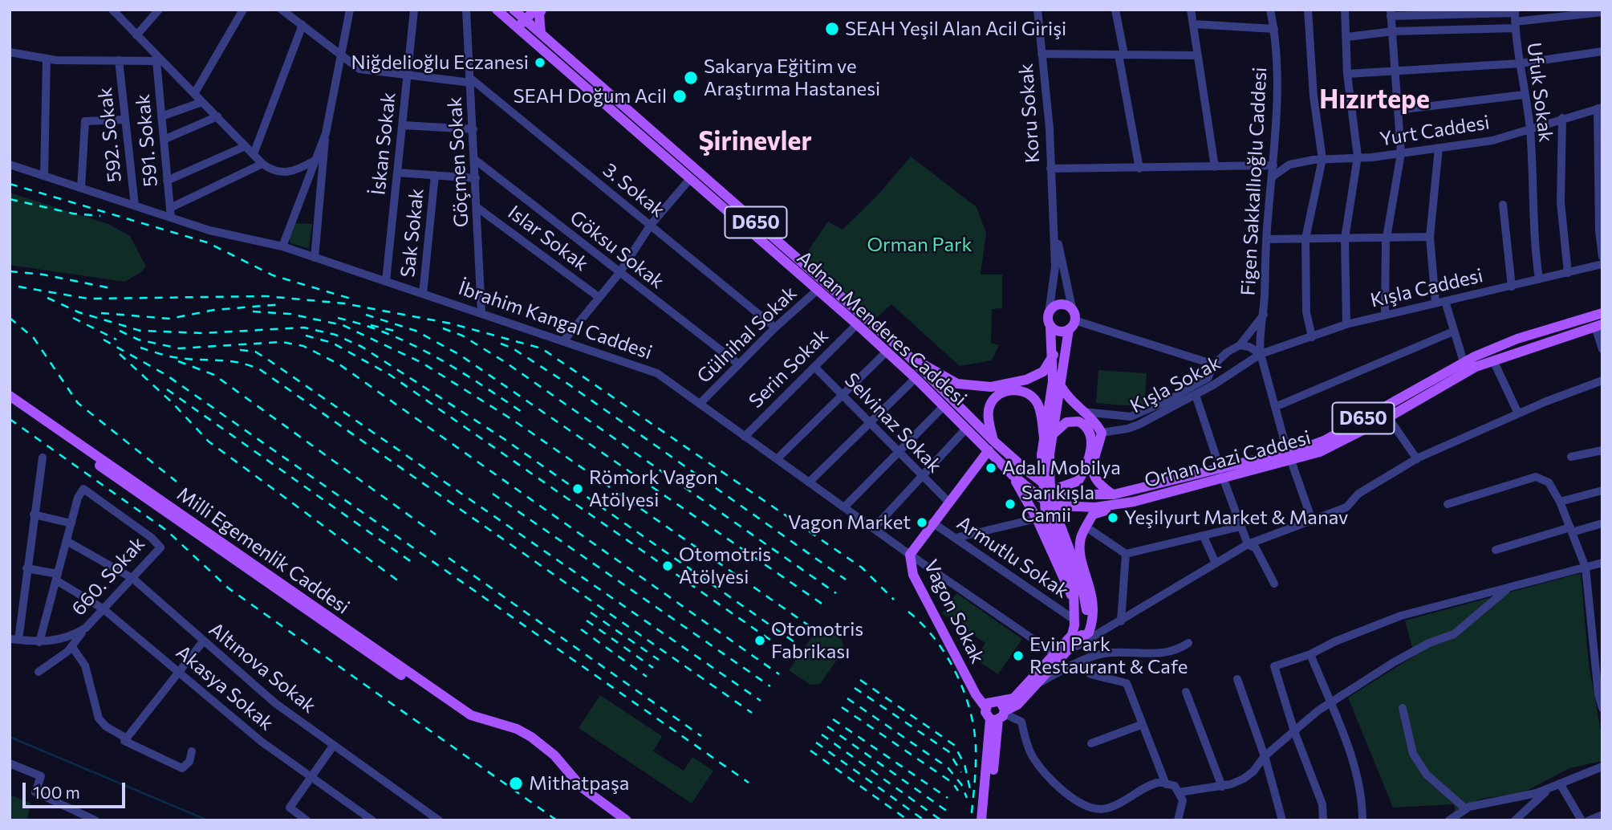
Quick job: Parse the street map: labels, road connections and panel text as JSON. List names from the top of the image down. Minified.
{"streets":{"main road":["D650","Adnan Menderes Caddesi","Orhan Gazi Caddesi","Milli Egemenlik Caddesi","Vagon Sokak"],"street":["Ufuk Sokak","Koru Sokak","Yurt Caddesi","592. Sokak","591. Sokak","İskan Sokak","Göçmen Sokak","Figen Sakkallıoğlu Caddesi","3. Sokak","Sak Sokak","Islar Sokak","Göksu Sokak","Kışla Caddesi","İbrahim Kangal Caddesi","Gülnihal Sokak","Serin Sokak","Kışla Sokak","Selvinaz Sokak","Armutlu Sokak","660. Sokak","Altınova Sokak","Akasya Sokak"]},"crossings":[["Ufuk Sokak","Yurt Caddesi"],["Ufuk Sokak","Kışla Caddesi"],["Yurt Caddesi","Figen Sakkallıoğlu Caddesi"],["592. Sokak","İbrahim Kangal Caddesi"],["591. Sokak","İbrahim Kangal Caddesi"],["İskan Sokak","İbrahim Kangal Caddesi"],["Göçmen Sokak","3. Sokak"],["Göçmen Sokak","Islar Sokak"],["Göçmen Sokak","Göksu Sokak"],["Göçmen Sokak","İbrahim Kangal Caddesi"],["Figen Sakkallıoğlu Caddesi","Kışla Caddesi"],["Figen Sakkallıoğlu Caddesi","Kışla Sokak"],["Figen Sakkallıoğlu Caddesi","Orhan Gazi Caddesi"],["3. Sokak","Gülnihal Sokak"],["Sak Sokak","İbrahim Kangal Caddesi"],["Göksu Sokak","Gülnihal Sokak"],["Kışla Caddesi","Kışla Sokak"],["İbrahim Kangal Caddesi","Gülnihal Sokak"],["İbrahim Kangal Caddesi","Serin Sokak"],["İbrahim Kangal Caddesi","Vagon Sokak"],["Adnan Menderes Caddesi","Gülnihal Sokak"],["Adnan Menderes Caddesi","Serin Sokak"],["Adnan Menderes Caddesi","Orhan Gazi Caddesi"],["Adnan Menderes Caddesi","Vagon Sokak"],["Serin Sokak","Selvinaz Sokak"],["Selvinaz Sokak","Vagon Sokak"],["Orhan Gazi Caddesi","Vagon Sokak"],["Armutlu Sokak","Vagon Sokak"],["660. Sokak","Altınova Sokak"],["660. Sokak","Akasya Sokak"]],"districts":["Hızırtepe","Şirinevler"],"parks":["Orman Park"],"places":["SEAH Yeşil Alan Acil Girişi","Niğdelioğlu Eczanesi","Sakarya Eğitim ve Araştırma Hastanesi","SEAH Doğum Acil","Adalı Mobilya","Römork Vagon Atölyesi","Sarıkışla Camii","Yeşilyurt Market & Manav","Vagon Market","Otomotris Atölyesi","Otomotris Fabrikası","Evin Park Restaurant & Cafe","Mithatpaşa"],"scale_bar":"100 m"}
